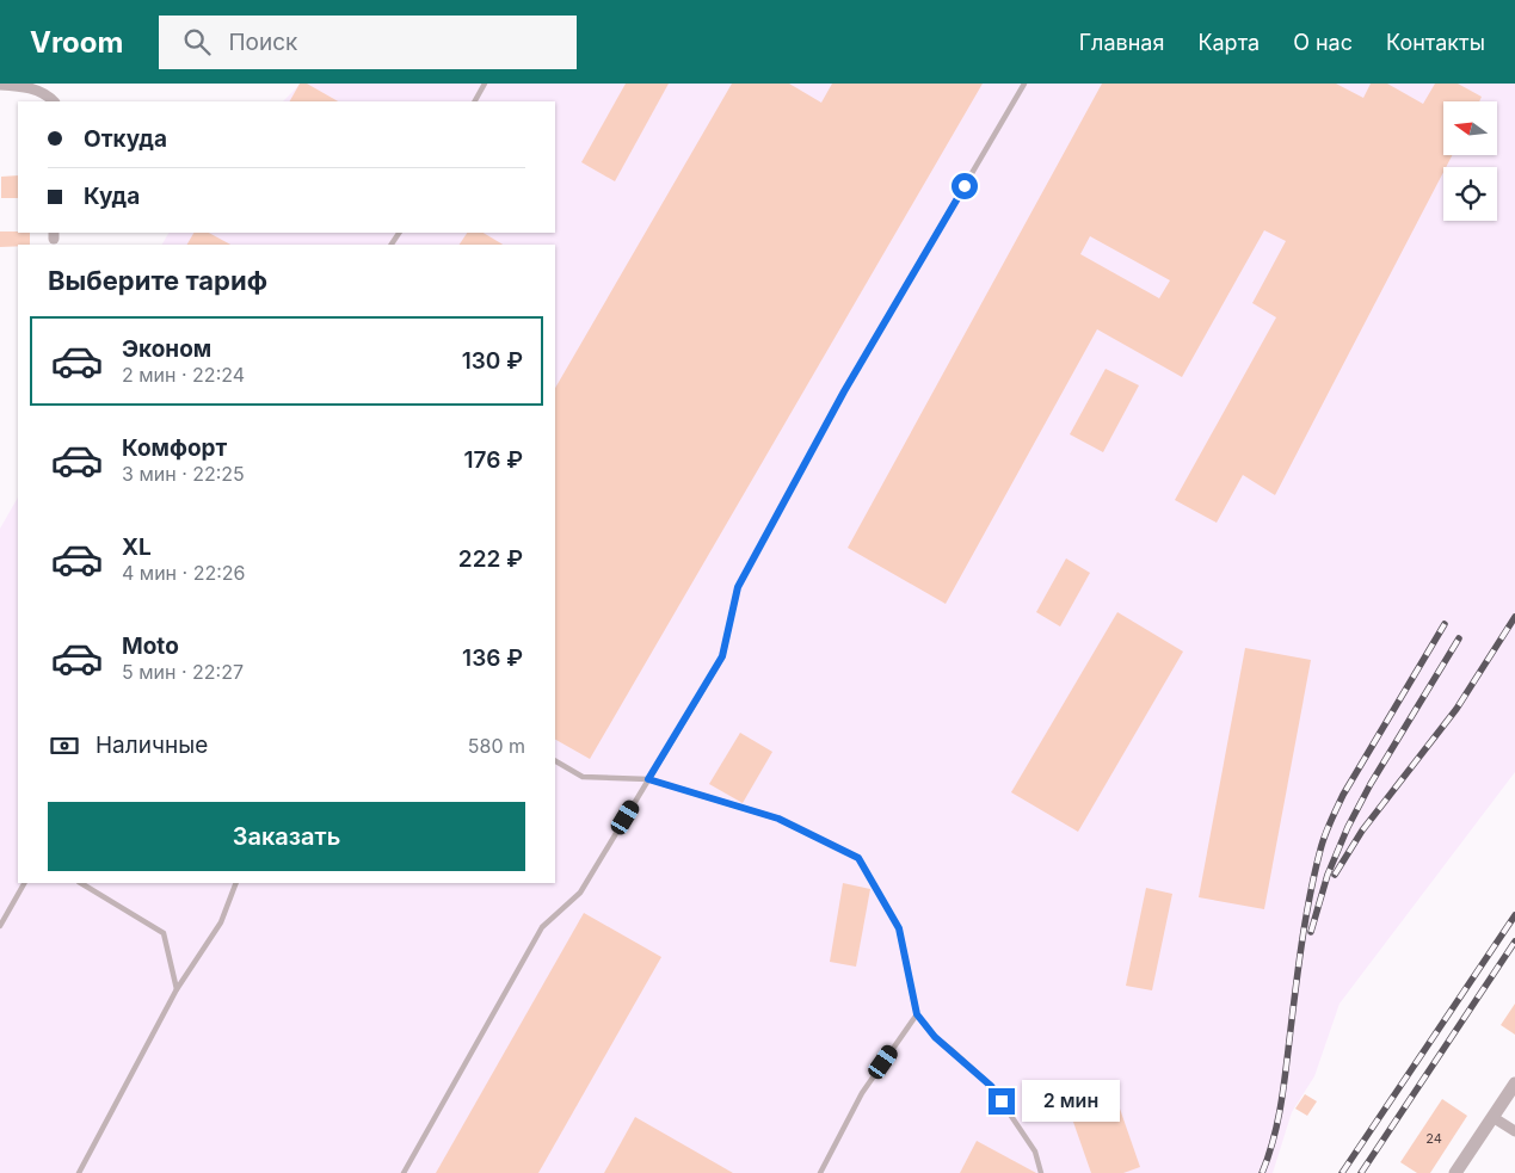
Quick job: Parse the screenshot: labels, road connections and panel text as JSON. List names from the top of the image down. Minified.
{"house_numbers":["24"],"north":"left","page":{"header":"Vroom","search":"Поиск","nav":["Главная","Карта","О нас","Контакты"],"banner":["Откуда","Куда"],"heading":"Выберите тариф","list":[{"name":"Эконом","note":"2 мин · 22:24","value":"130 ₽"},{"name":"Комфорт","note":"3 мин · 22:25","value":"176 ₽"},{"name":"XL","note":"4 мин · 22:26","value":"222 ₽"},{"name":"Moto","note":"5 мин · 22:27","value":"136 ₽"}],"pay":["Наличные","580 m"],"buttons":"Заказать","bubble":"2 мин"}}
